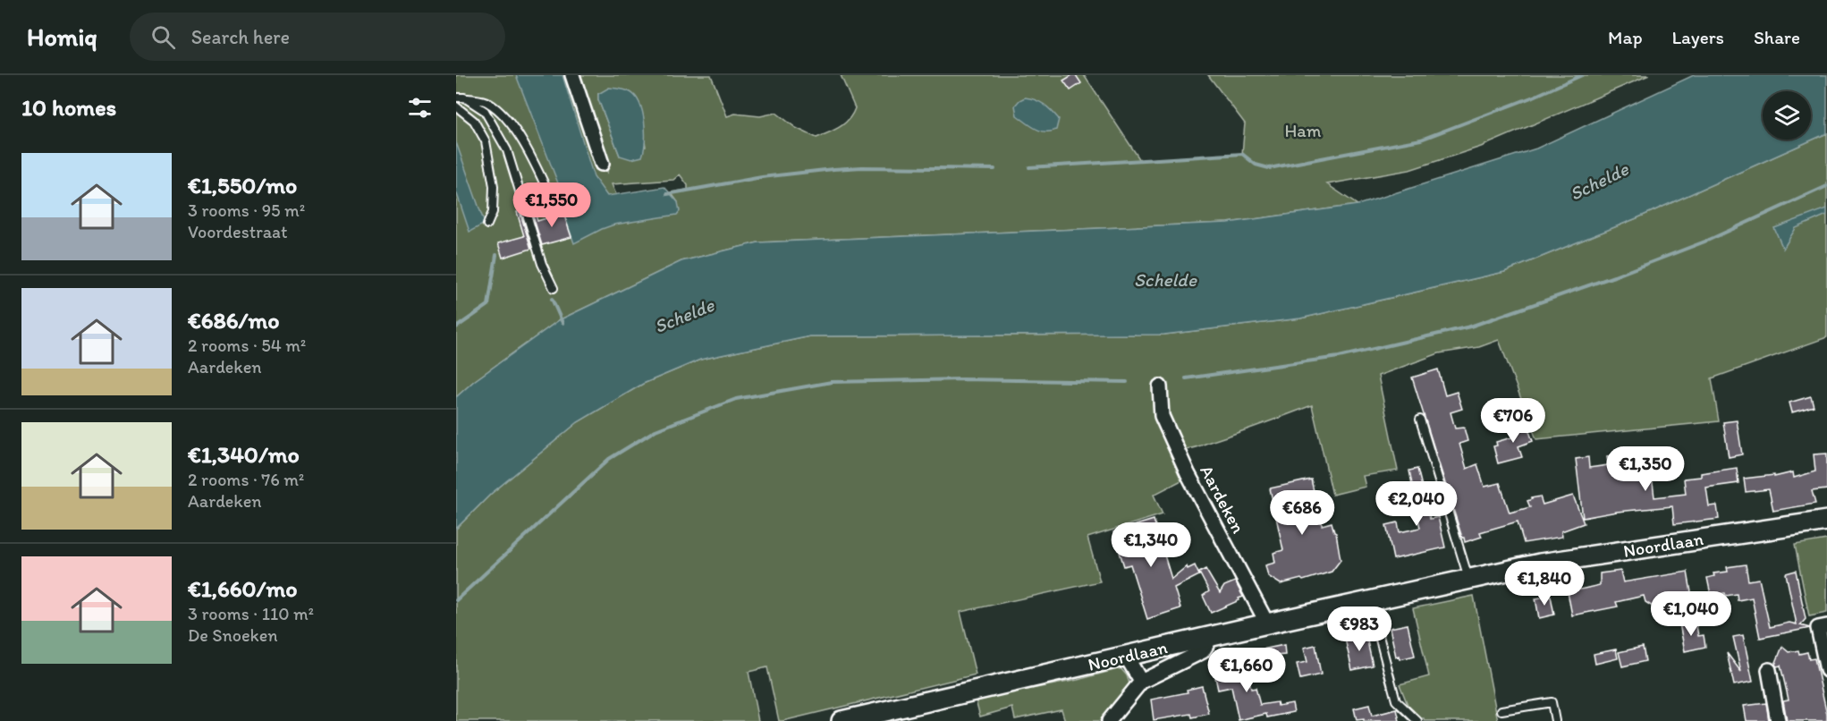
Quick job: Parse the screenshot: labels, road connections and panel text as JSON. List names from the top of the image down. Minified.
{"streets":{"street":["Aardeken","Noordlaan"]},"crossings":[["Aardeken","Noordlaan"]],"water":["Schelde"],"parks":["Ham"],"page":{"header":"Homiq","search":"Search here","nav":["Map","Layers","Share"],"heading":"10 homes","list":[{"name":"€1,550/mo","note":"3 rooms · 95 m² · Voordestraat"},{"name":"€686/mo","note":"2 rooms · 54 m² · Aardeken"},{"name":"€1,340/mo","note":"2 rooms · 76 m² · Aardeken"},{"name":"€1,660/mo","note":"3 rooms · 110 m² · De Snoeken"}],"price":["€1,550","€706","€1,350","€2,040","€686","€1,340","€1,840","€1,040","€983","€1,660"]}}
